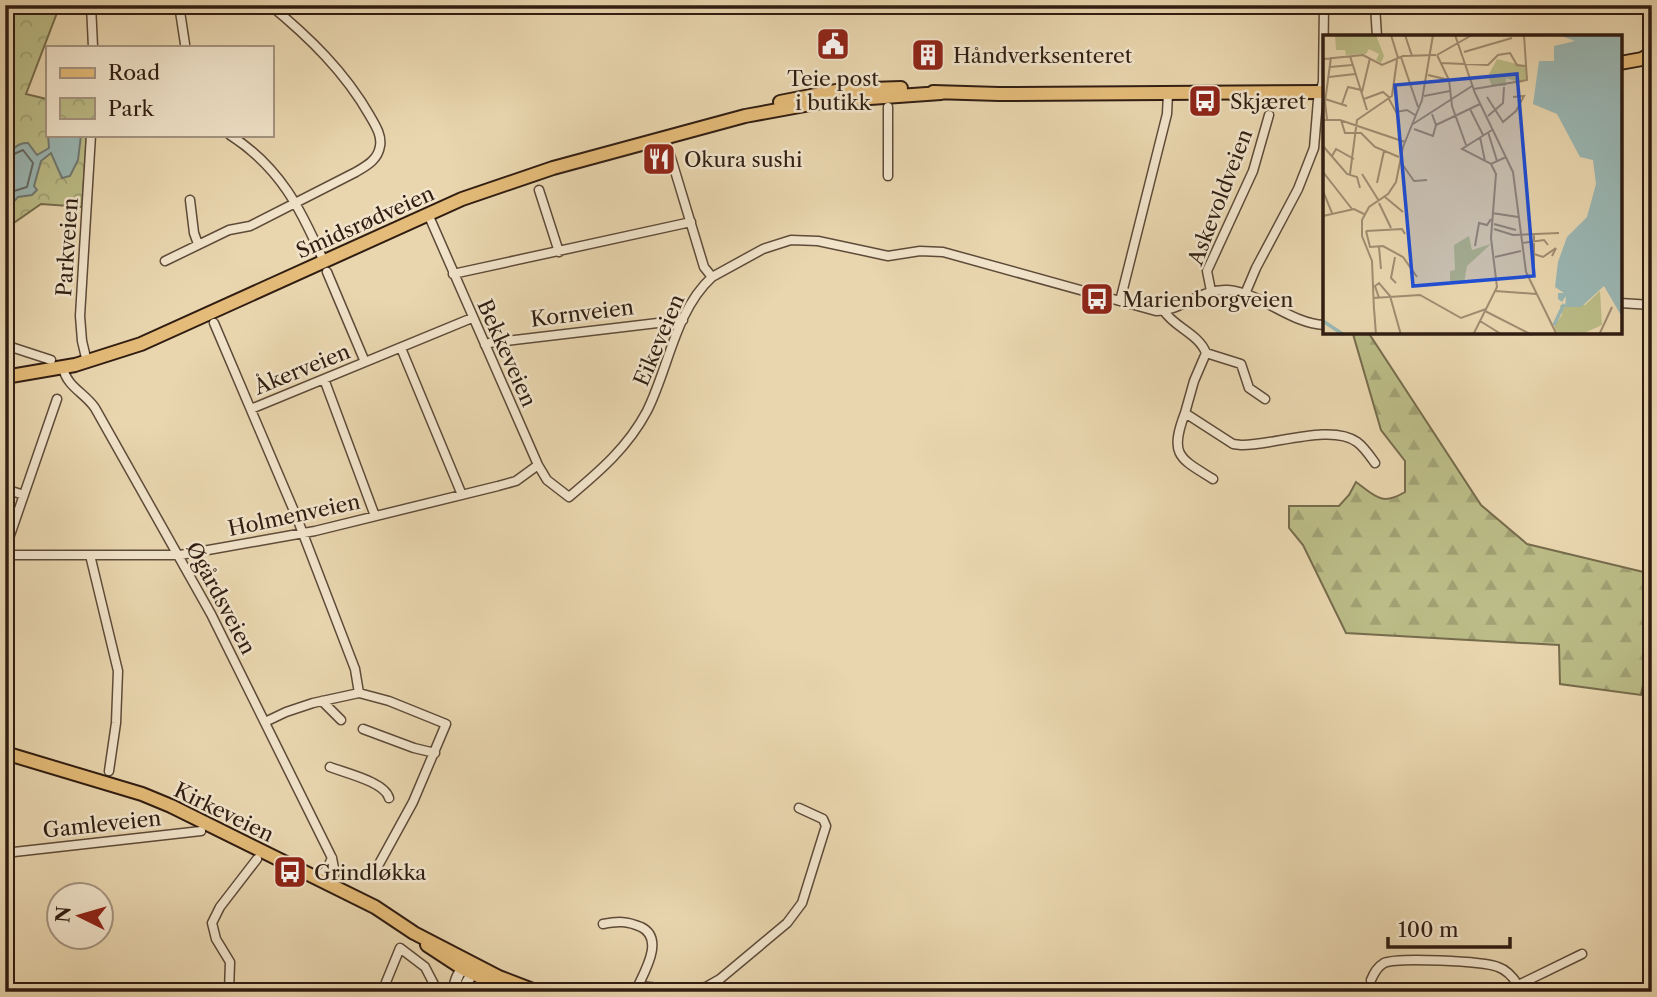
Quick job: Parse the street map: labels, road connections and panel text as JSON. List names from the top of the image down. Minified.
{"streets":{"main road":["Smidsrødveien","Kirkeveien"],"street":["Askevoldveien","Parkveien","Kornveien","Eikeveien","Bekkeveien","Åkerveien","Holmenveien","Øgårdsveien","Gamleveien"]},"crossings":[["Smidsrødveien","Parkveien"],["Smidsrødveien","Bekkeveien"],["Smidsrødveien","Åkerveien"],["Smidsrødveien","Øgårdsveien"],["Kornveien","Eikeveien"],["Kornveien","Bekkeveien"],["Eikeveien","Bekkeveien"],["Bekkeveien","Åkerveien"],["Bekkeveien","Holmenveien"],["Holmenveien","Øgårdsveien"],["Øgårdsveien","Kirkeveien"]],"places":{"public building":["Teie post i butikk"],"building":["Håndverksenteret"],"bus stop":["Skjæret","Marienborgveien","Grindløkka"],"restaurant":["Okura sushi"]},"legend":["Road","Park"],"scale_bar":"100 m","north":"left"}
